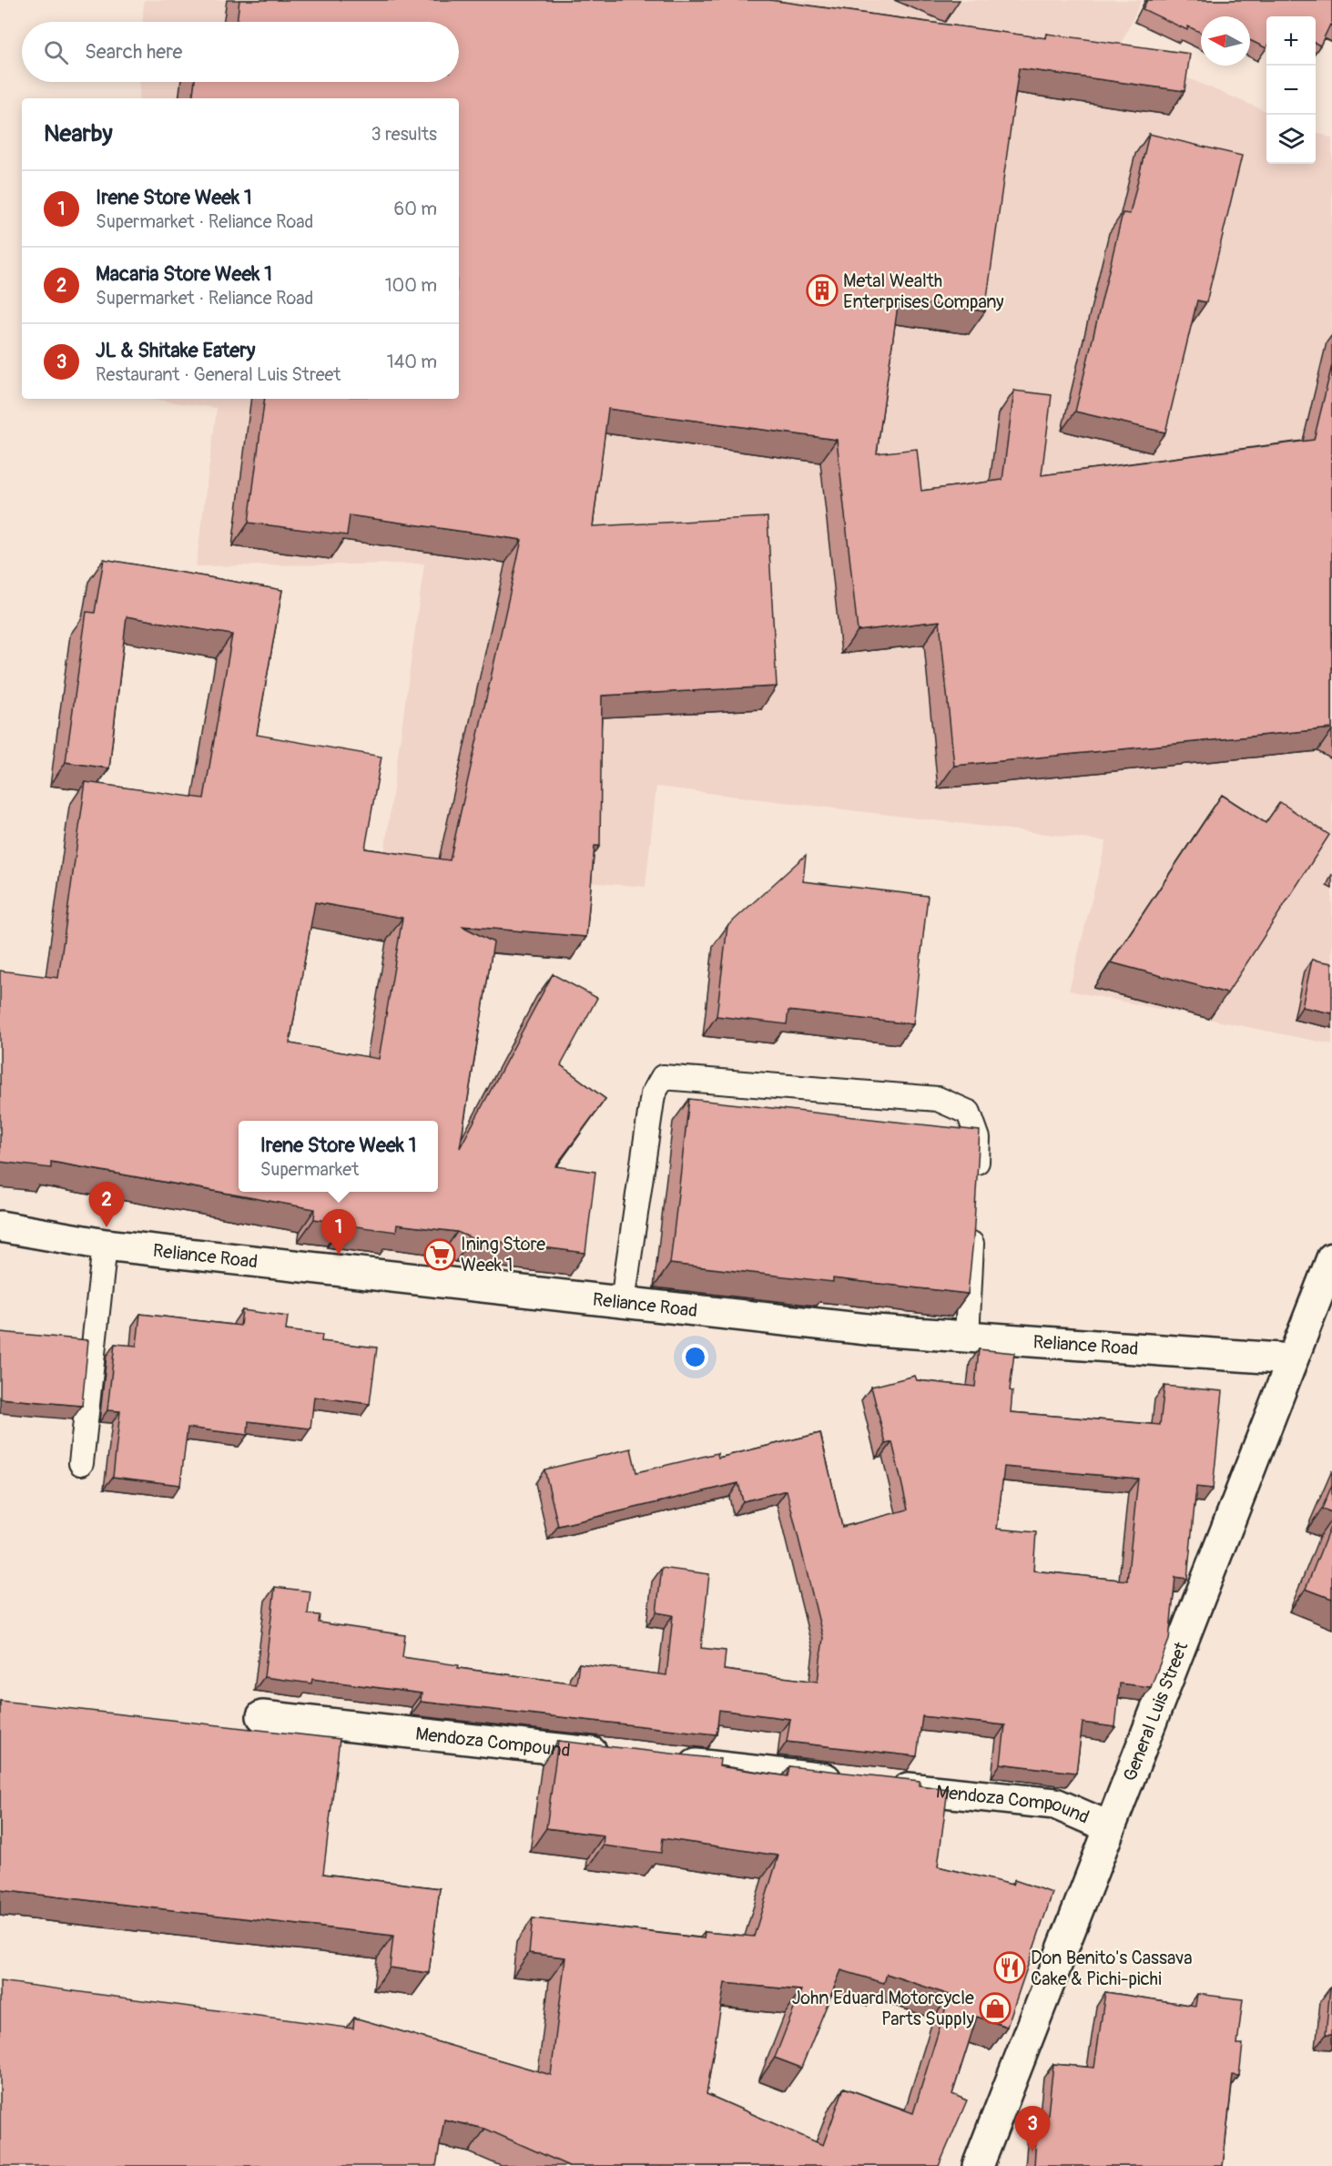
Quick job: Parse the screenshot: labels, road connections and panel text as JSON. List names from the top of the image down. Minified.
{"streets":{"street":["Reliance Road","General Luis Street","Mendoza Compound"]},"crossings":[["Reliance Road","General Luis Street"],["General Luis Street","Mendoza Compound"]],"places":{"building":["Metal Wealth Enterprises Company"],"supermarket":["Ining Store Week 1"],"restaurant":["Don Benito's Cassava Cake & Pichi-pichi"],"shop":["John Eduard Motorcycle Parts Supply"]},"north":"left","page":{"map_buttons":["+","−"],"search":"Search here","heading":["Nearby","3 results"],"list":[{"mark":"1","name":"Irene Store Week 1","note":"Supermarket · Reliance Road","value":"60 m"},{"mark":"2","name":"Macaria Store Week 1","note":"Supermarket · Reliance Road","value":"100 m"},{"mark":"3","name":"JL & Shitake Eatery","note":"Restaurant · General Luis Street","value":"140 m"}],"popup":["Irene Store Week 1","Supermarket"],"pins":["2","1","3"]}}
